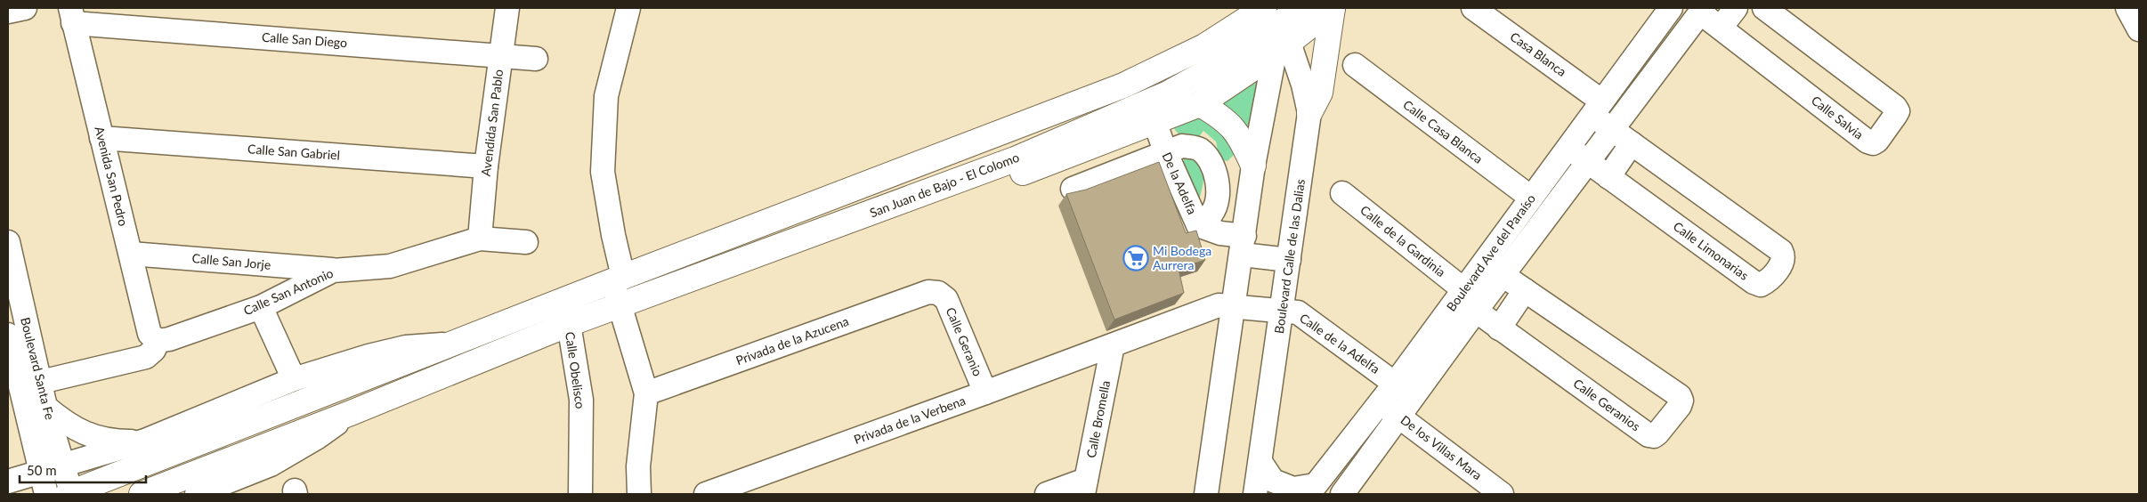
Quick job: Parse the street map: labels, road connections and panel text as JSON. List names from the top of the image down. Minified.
{"streets":{"main road":["San Juan de Bajo - El Colomo"],"street":["Calle San Diego","Casa Blanca","Calle Salvia","Avendida San Pablo","Calle Casa Blanca","Calle San Gabriel","Avenida San Pedro","De la Adelfa","Calle de la Gardinia","Calle Limonarias","Boulevard Ave del Paraíso","Boulevard Calle de las Dalias","Calle San Jorje","Calle San Antonio","Privada de la Azucena","Calle Geranio","Calle de la Adelfa","Boulevard Santa Fe","Calle Obelisco","Calle Geranios","Calle Bromella","Privada de la Verbena","De los Villas Mara"]},"crossings":[["Calle San Diego","Avendida San Pablo"],["Calle San Diego","Avenida San Pedro"],["Casa Blanca","Calle Limonarias"],["Casa Blanca","Boulevard Ave del Paraíso"],["Calle Salvia","Boulevard Ave del Paraíso"],["Avendida San Pablo","Calle San Gabriel"],["Avendida San Pablo","Calle San Antonio"],["Calle Casa Blanca","Boulevard Ave del Paraíso"],["Calle San Gabriel","Avenida San Pedro"],["Avenida San Pedro","Calle San Jorje"],["Avenida San Pedro","Calle San Antonio"],["De la Adelfa","Boulevard Calle de las Dalias"],["San Juan de Bajo - El Colomo","Boulevard Calle de las Dalias"],["San Juan de Bajo - El Colomo","Boulevard Santa Fe"],["San Juan de Bajo - El Colomo","Calle Obelisco"],["Calle de la Gardinia","Boulevard Ave del Paraíso"],["Calle Limonarias","Boulevard Ave del Paraíso"],["Boulevard Ave del Paraíso","Calle de la Adelfa"],["Boulevard Ave del Paraíso","Calle Geranios"],["Boulevard Ave del Paraíso","De los Villas Mara"],["Boulevard Calle de las Dalias","Calle de la Adelfa"],["Calle San Jorje","Calle San Antonio"],["Privada de la Azucena","Calle Geranio"],["Calle Geranio","Privada de la Verbena"],["Calle de la Adelfa","Privada de la Verbena"],["Calle Bromella","Privada de la Verbena"]],"places":{"supermarket":["Mi Bodega Aurrera"]},"scale_bar":"50 m"}
